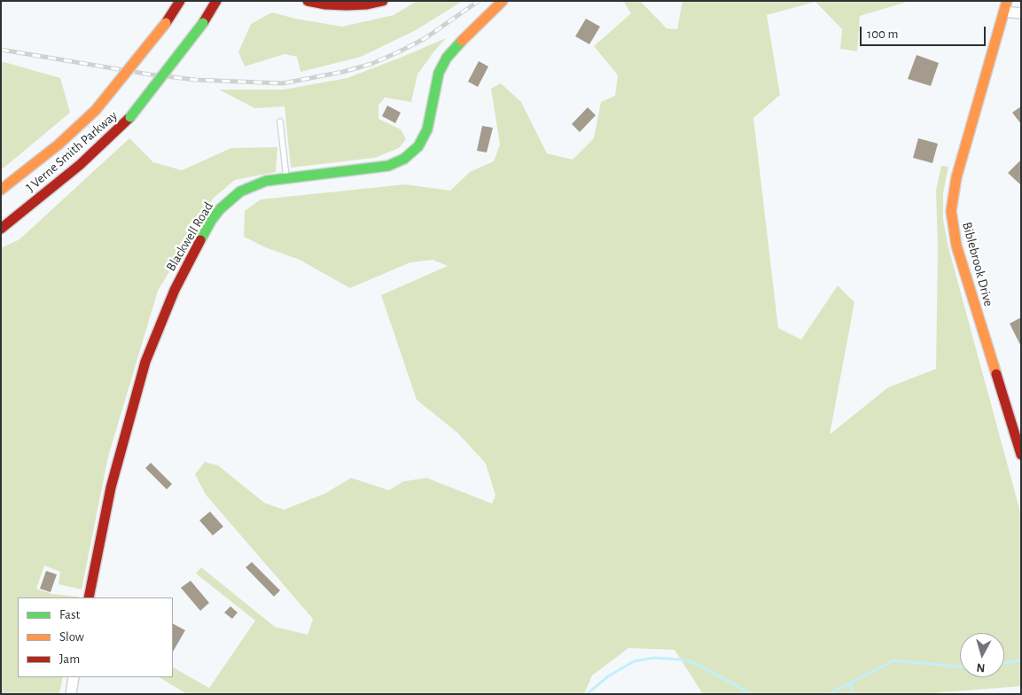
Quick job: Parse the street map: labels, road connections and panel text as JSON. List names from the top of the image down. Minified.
{"streets":{"street":["J Verne Smith Parkway","Blackwell Road","Biblebrook Drive"]},"legend":["Fast","Slow","Jam"],"scale_bar":"100 m","north":"bottom"}
